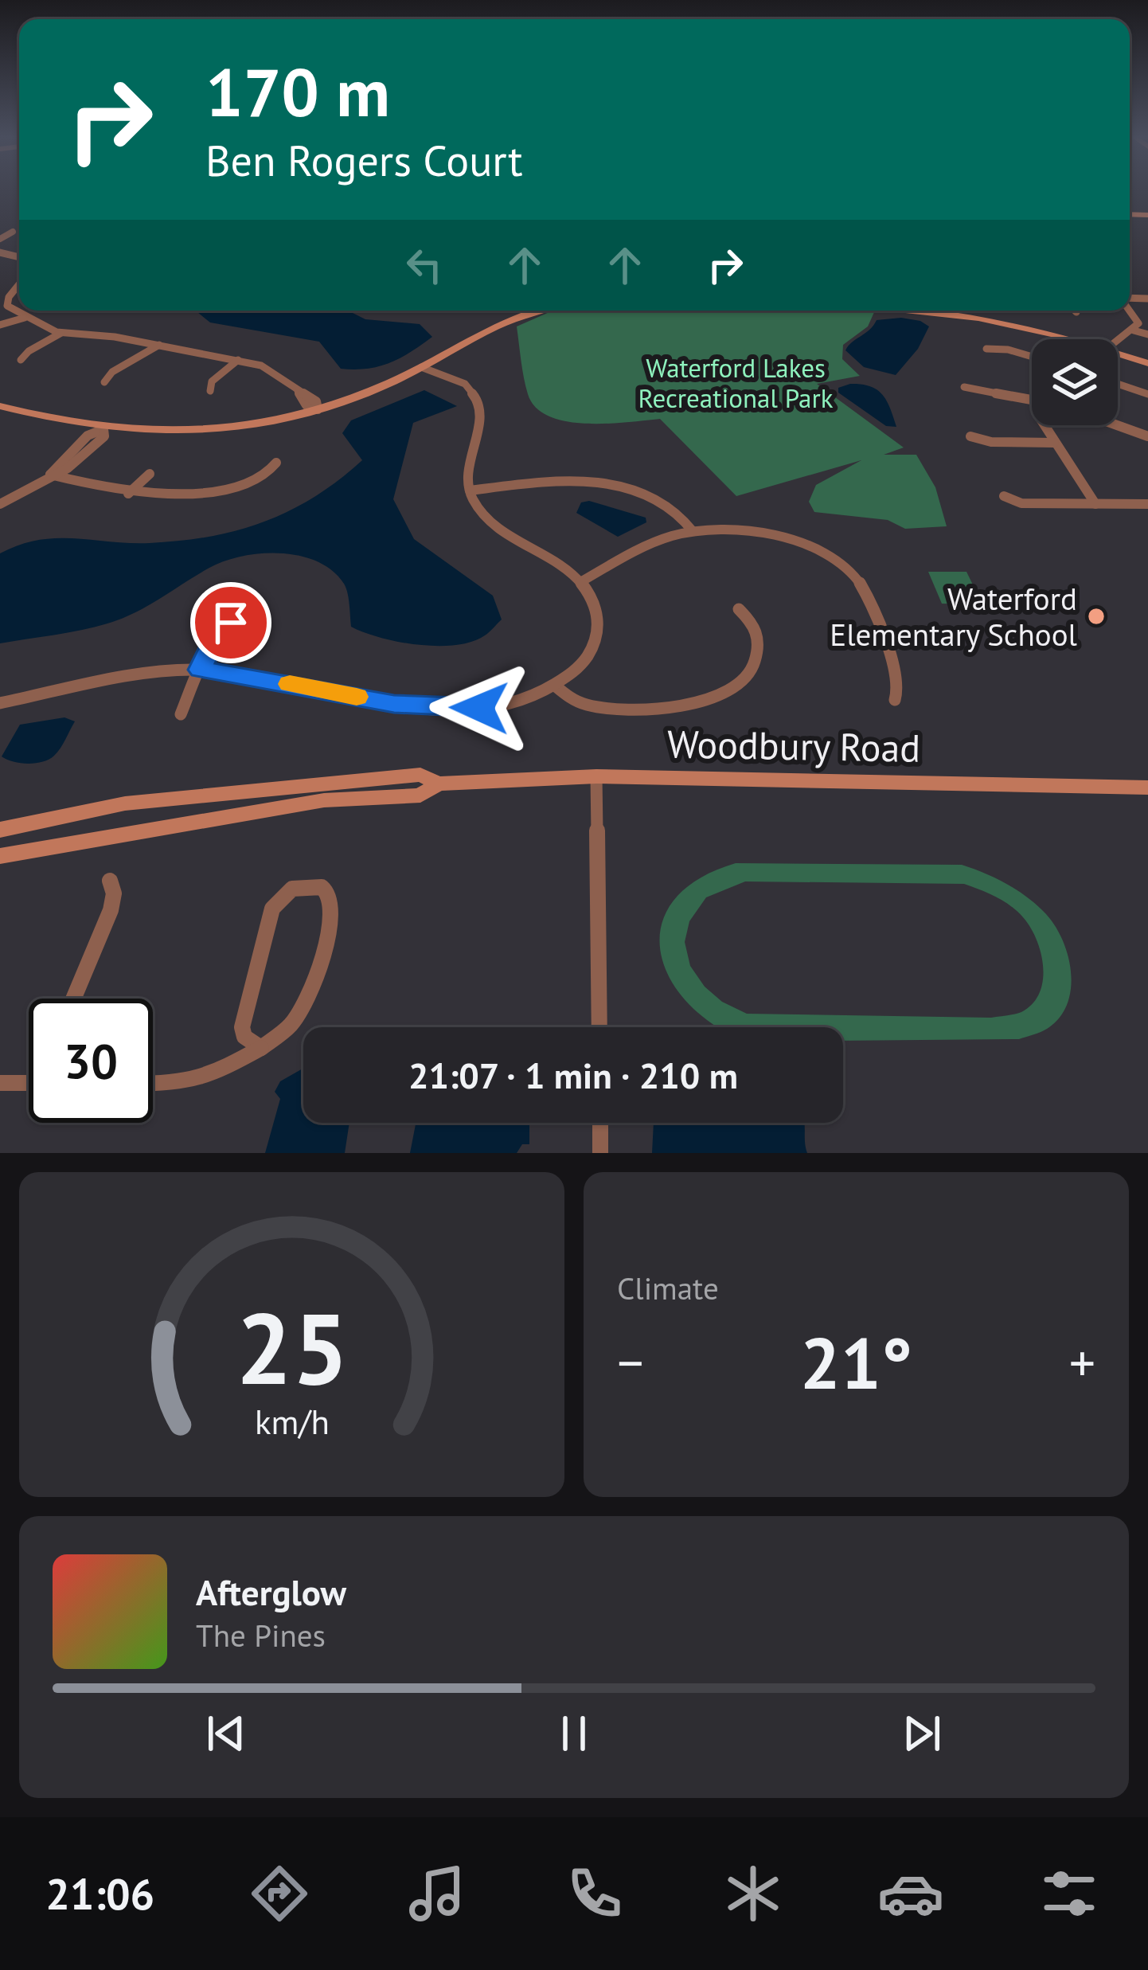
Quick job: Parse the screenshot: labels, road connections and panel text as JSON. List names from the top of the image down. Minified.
{"streets":{"street":["Woodbury Road"]},"parks":["Waterford Lakes Recreational Park"],"places":["Waterford Elementary School"],"page":{"turn":["170 m","Ben Rogers Court"],"limit":"30","trip":"21:07 · 1 min · 210 m","tile":"Climate","heat":["−","21°","+"],"song":["Afterglow","The Pines"],"tabs":"21:06","gauge":["25","km/h"]}}
